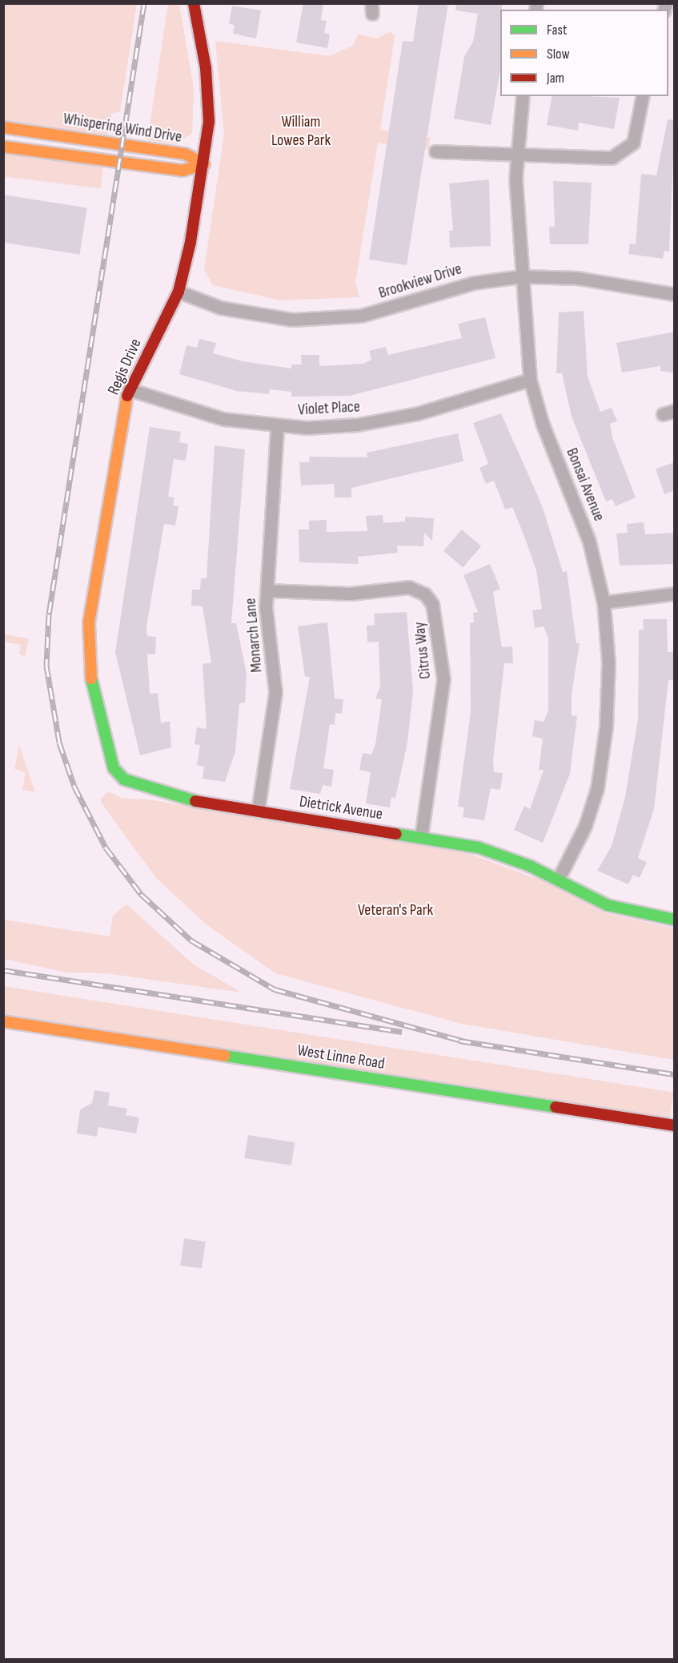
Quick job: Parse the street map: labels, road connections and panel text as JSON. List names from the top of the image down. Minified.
{"streets":{"street":["Whispering Wind Drive","Brookview Drive","Regis Drive","Violet Place","Bonsai Avenue","Monarch Lane","Citrus Way","Dietrick Avenue","West Linne Road"]},"crossings":[["Whispering Wind Drive","Regis Drive"],["Brookview Drive","Regis Drive"],["Brookview Drive","Bonsai Avenue"],["Regis Drive","Violet Place"],["Regis Drive","Dietrick Avenue"],["Violet Place","Bonsai Avenue"],["Violet Place","Monarch Lane"],["Bonsai Avenue","Dietrick Avenue"],["Monarch Lane","Citrus Way"],["Monarch Lane","Dietrick Avenue"],["Citrus Way","Dietrick Avenue"]],"parks":["William Lowes Park","Veteran's Park"],"legend":["Fast","Slow","Jam"]}
